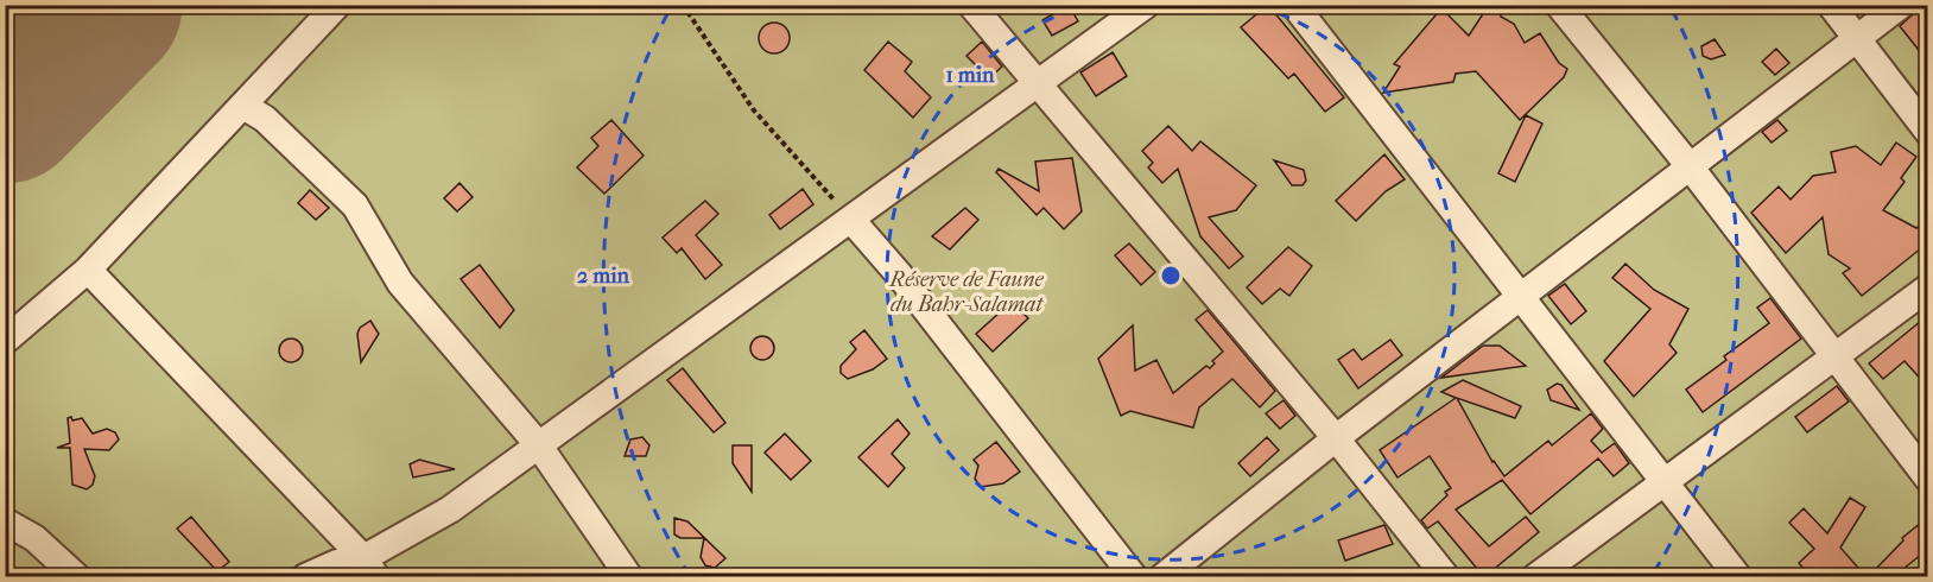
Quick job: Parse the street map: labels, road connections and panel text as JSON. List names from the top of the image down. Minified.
{"parks":["Réserve de Faune du Bahr-Salamat"],"rings":["1 min","2 min"]}
